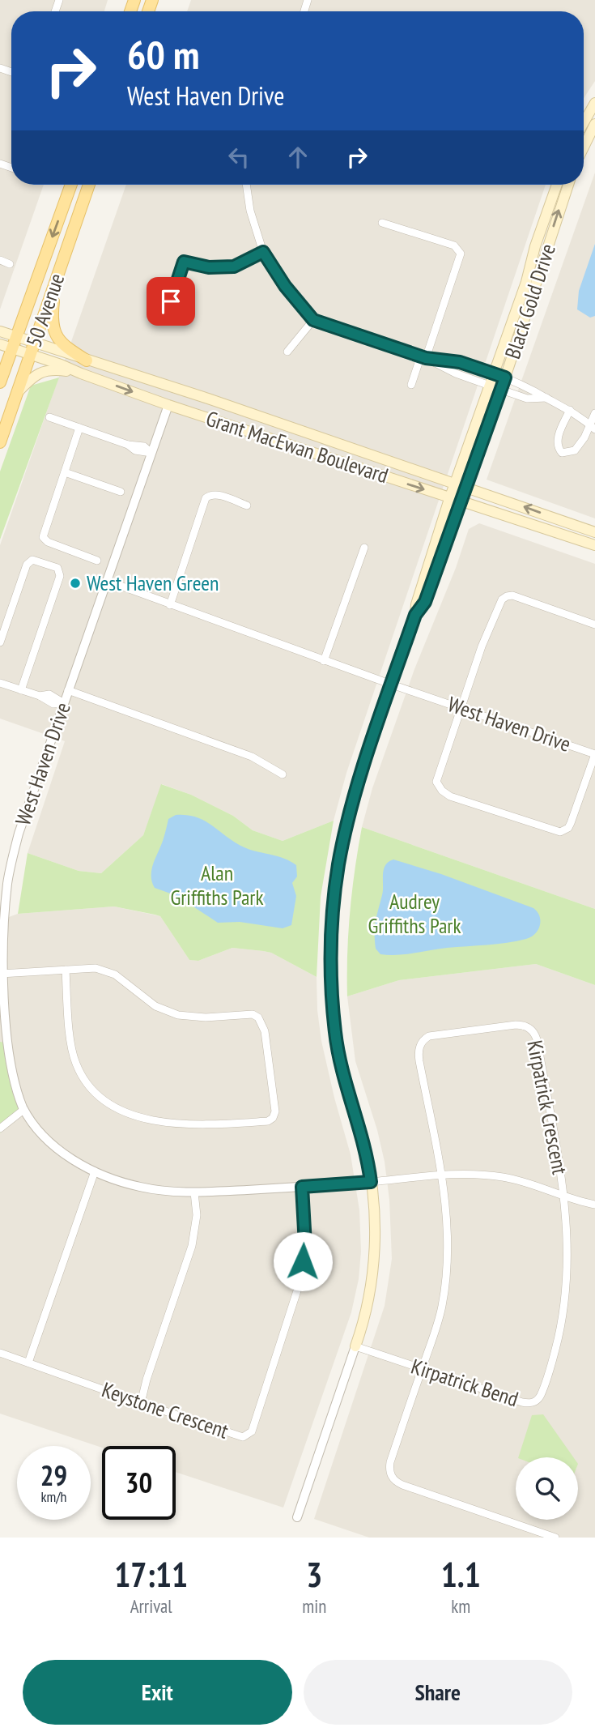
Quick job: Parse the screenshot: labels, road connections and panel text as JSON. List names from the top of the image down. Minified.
{"streets":{"main road":["Black Gold Drive","50 Avenue","Grant MacEwan Boulevard"],"street":["West Haven Drive","Kirpatrick Crescent","Kirpatrick Bend","Keystone Crescent"]},"crossings":[["Black Gold Drive","Grant MacEwan Boulevard"],["Black Gold Drive","West Haven Drive"],["Black Gold Drive","Kirpatrick Bend"],["50 Avenue","Grant MacEwan Boulevard"],["Grant MacEwan Boulevard","West Haven Drive"],["West Haven Drive","Kirpatrick Crescent"],["West Haven Drive","Kirpatrick Bend"],["West Haven Drive","Keystone Crescent"],["Kirpatrick Crescent","Kirpatrick Bend"]],"parks":["Alan Griffiths Park","Audrey Griffiths Park"],"places":["West Haven Green"],"page":{"turn":["60 m","West Haven Drive"],"speed":"29 km/h","limit":"30","eta":["17:11","Arrival","3","min","1.1","km"],"buttons":["Exit","Share"]}}
